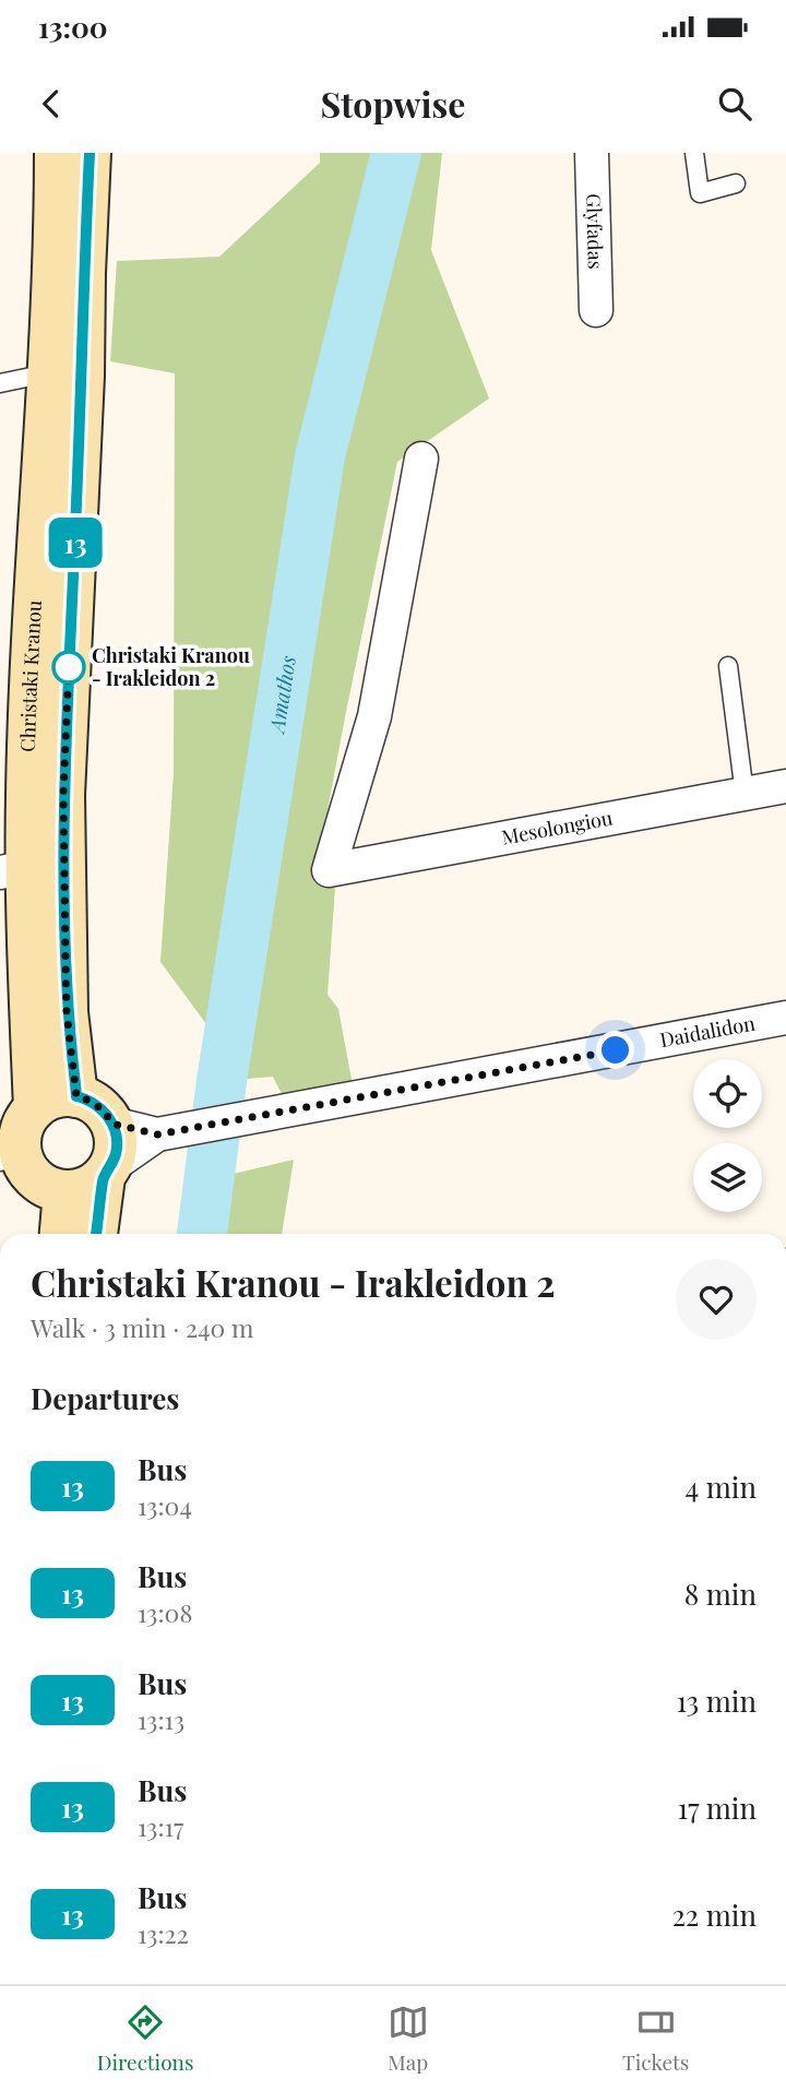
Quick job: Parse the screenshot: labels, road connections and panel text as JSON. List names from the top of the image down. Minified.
{"streets":{"main road":["Christaki Kranou"],"street":["Glyfadas","Mesolongiou","Daidalidon"]},"water":["Amathos"],"places":["Christaki Kranou - Irakleidon 2"],"lines":["bus line 13"],"page":{"status":"13:00","header":"Stopwise","on_map":"13","heading":[["Christaki Kranou - Irakleidon 2","Walk · 3 min · 240 m"],"Departures"],"list":[{"mark":"13","name":"Bus","note":"13:04","value":"4 min"},{"mark":"13","name":"Bus","note":"13:08","value":"8 min"},{"mark":"13","name":"Bus","note":"13:13","value":"13 min"},{"mark":"13","name":"Bus","note":"13:17","value":"17 min"},{"mark":"13","name":"Bus","note":"13:22","value":"22 min"}],"tabs":["Directions","Map","Tickets"]}}
